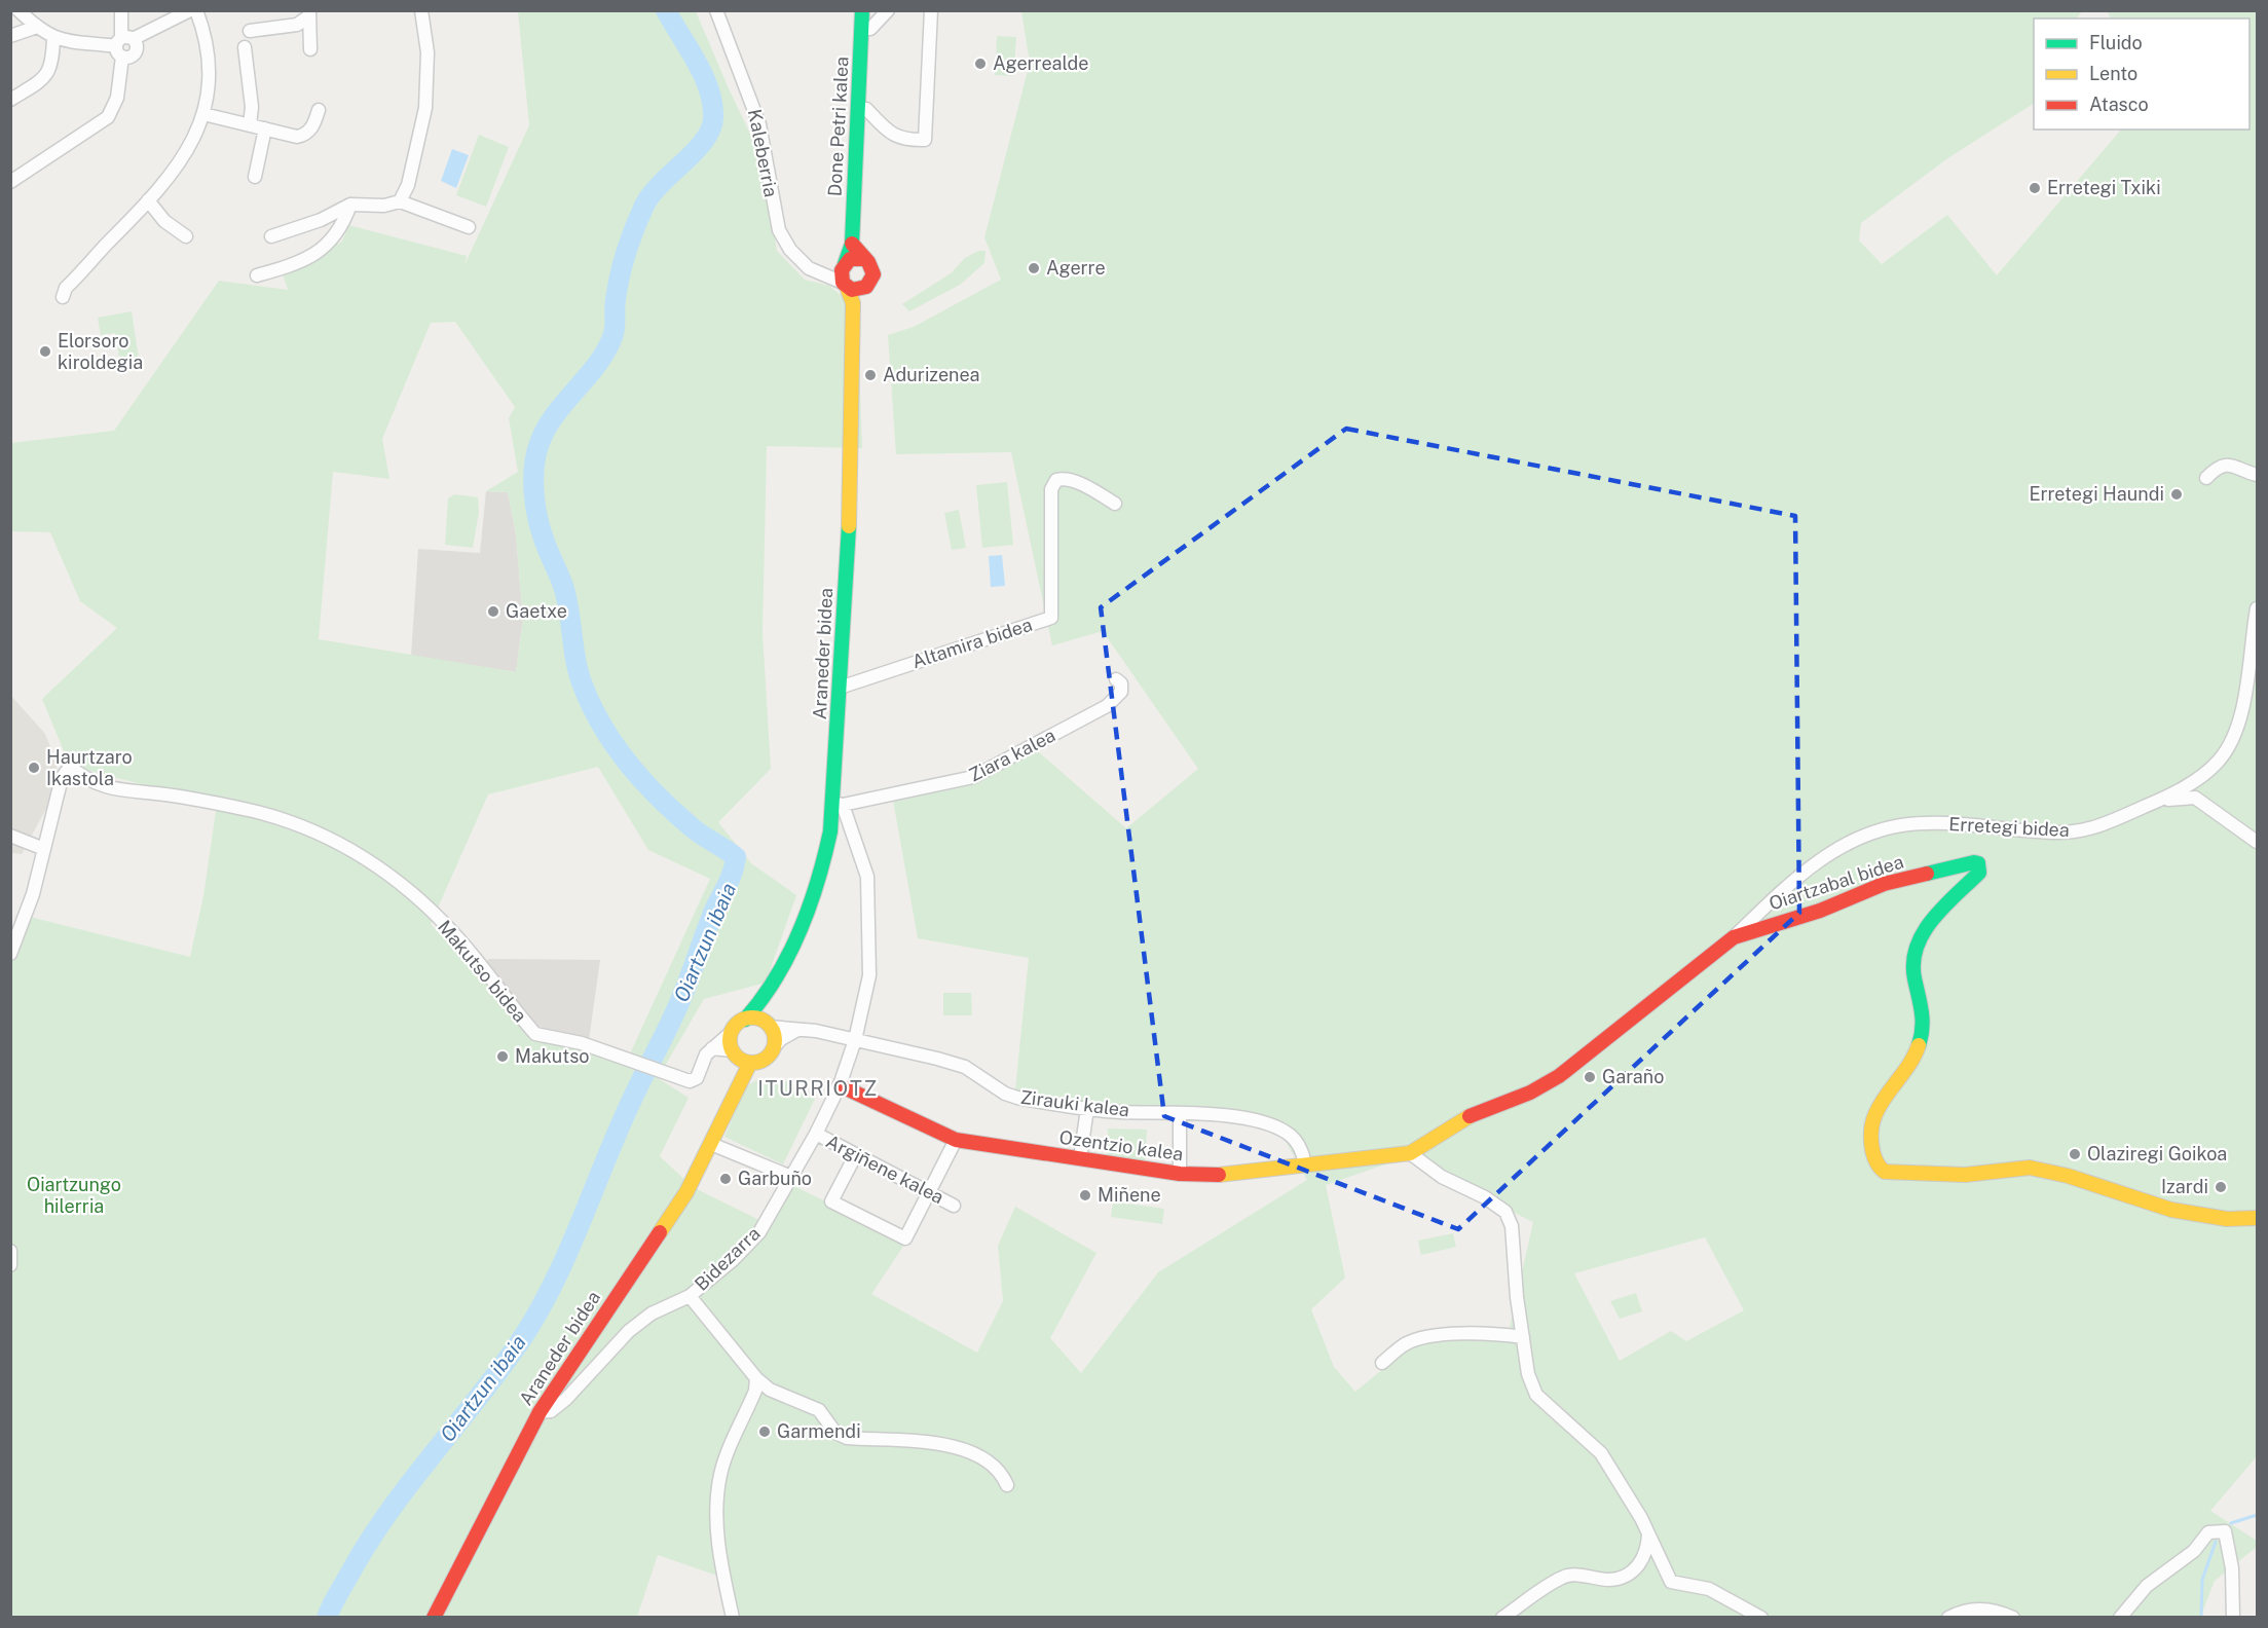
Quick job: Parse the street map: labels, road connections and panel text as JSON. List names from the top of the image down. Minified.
{"streets":{"street":["Done Petri kalea","Kaleberria","Altamira bidea","Araneder bidea","Ziara kalea","Erretegi bidea","Oiartzabal bidea","Makutso bidea","Zirauki kalea","Ozentzio kalea","Argiñene kalea","Bidezarra"]},"crossings":[["Done Petri kalea","Kaleberria"],["Done Petri kalea","Araneder bidea"],["Kaleberria","Araneder bidea"],["Altamira bidea","Araneder bidea"],["Araneder bidea","Ziara kalea"],["Araneder bidea","Zirauki kalea"],["Araneder bidea","Bidezarra"],["Ziara kalea","Bidezarra"],["Erretegi bidea","Oiartzabal bidea"],["Oiartzabal bidea","Ozentzio kalea"],["Zirauki kalea","Ozentzio kalea"],["Zirauki kalea","Bidezarra"],["Ozentzio kalea","Bidezarra"],["Argiñene kalea","Bidezarra"]],"districts":["ITURRIOTZ"],"water":["Oiartzun ibaia"],"parks":["Oiartzungo hilerria"],"places":["Agerrealde","Erretegi Txiki","Agerre","Elorsoro kiroldegia","Adurizenea","Erretegi Haundi","Gaetxe","Haurtzaro Ikastola","Makutso","Garaño","Olaziregi Goikoa","Garbuño","Izardi","Miñene","Garmendi"],"legend":["Fluido","Lento","Atasco"]}
